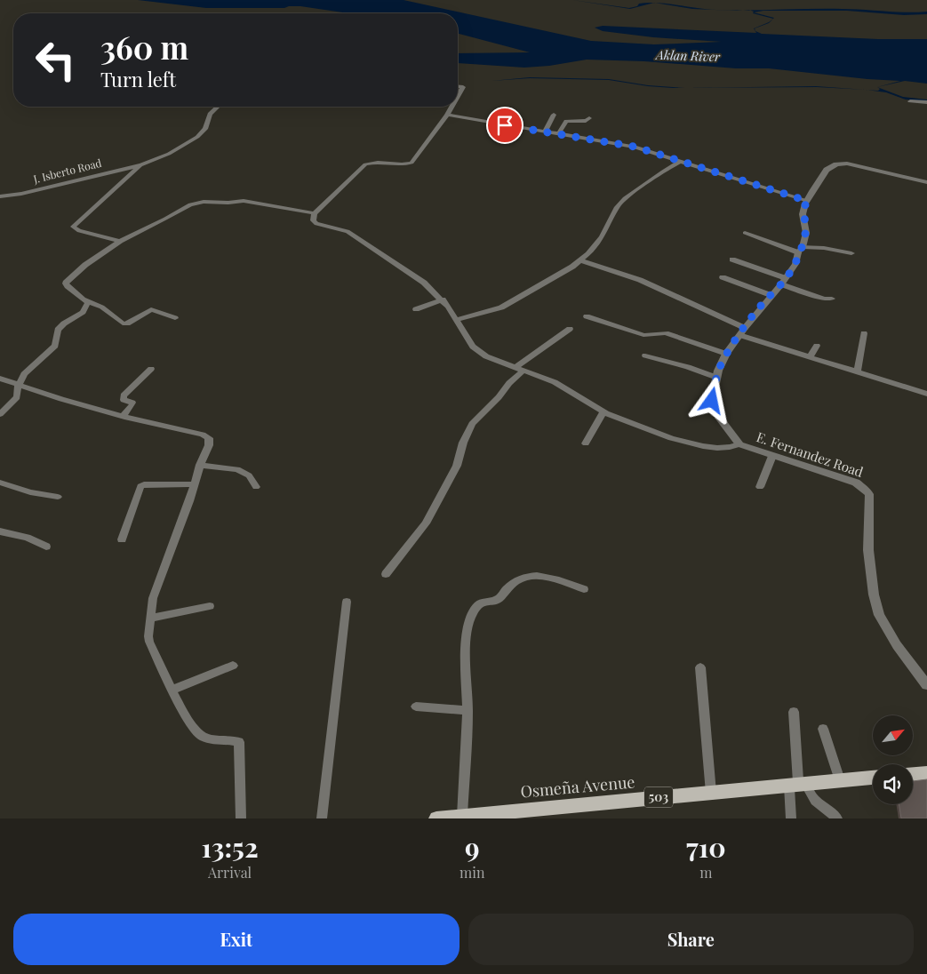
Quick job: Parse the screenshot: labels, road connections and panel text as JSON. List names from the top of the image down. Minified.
{"streets":{"main road":["Osmeña Avenue","503"],"street":["J. Isberto Road","E. Fernandez Road"]},"water":["Aklan River"],"north":"top right","page":{"turn":["360 m","Turn left"],"eta":["13:52","Arrival","9","min","710","m"],"buttons":["Exit","Share"]}}
